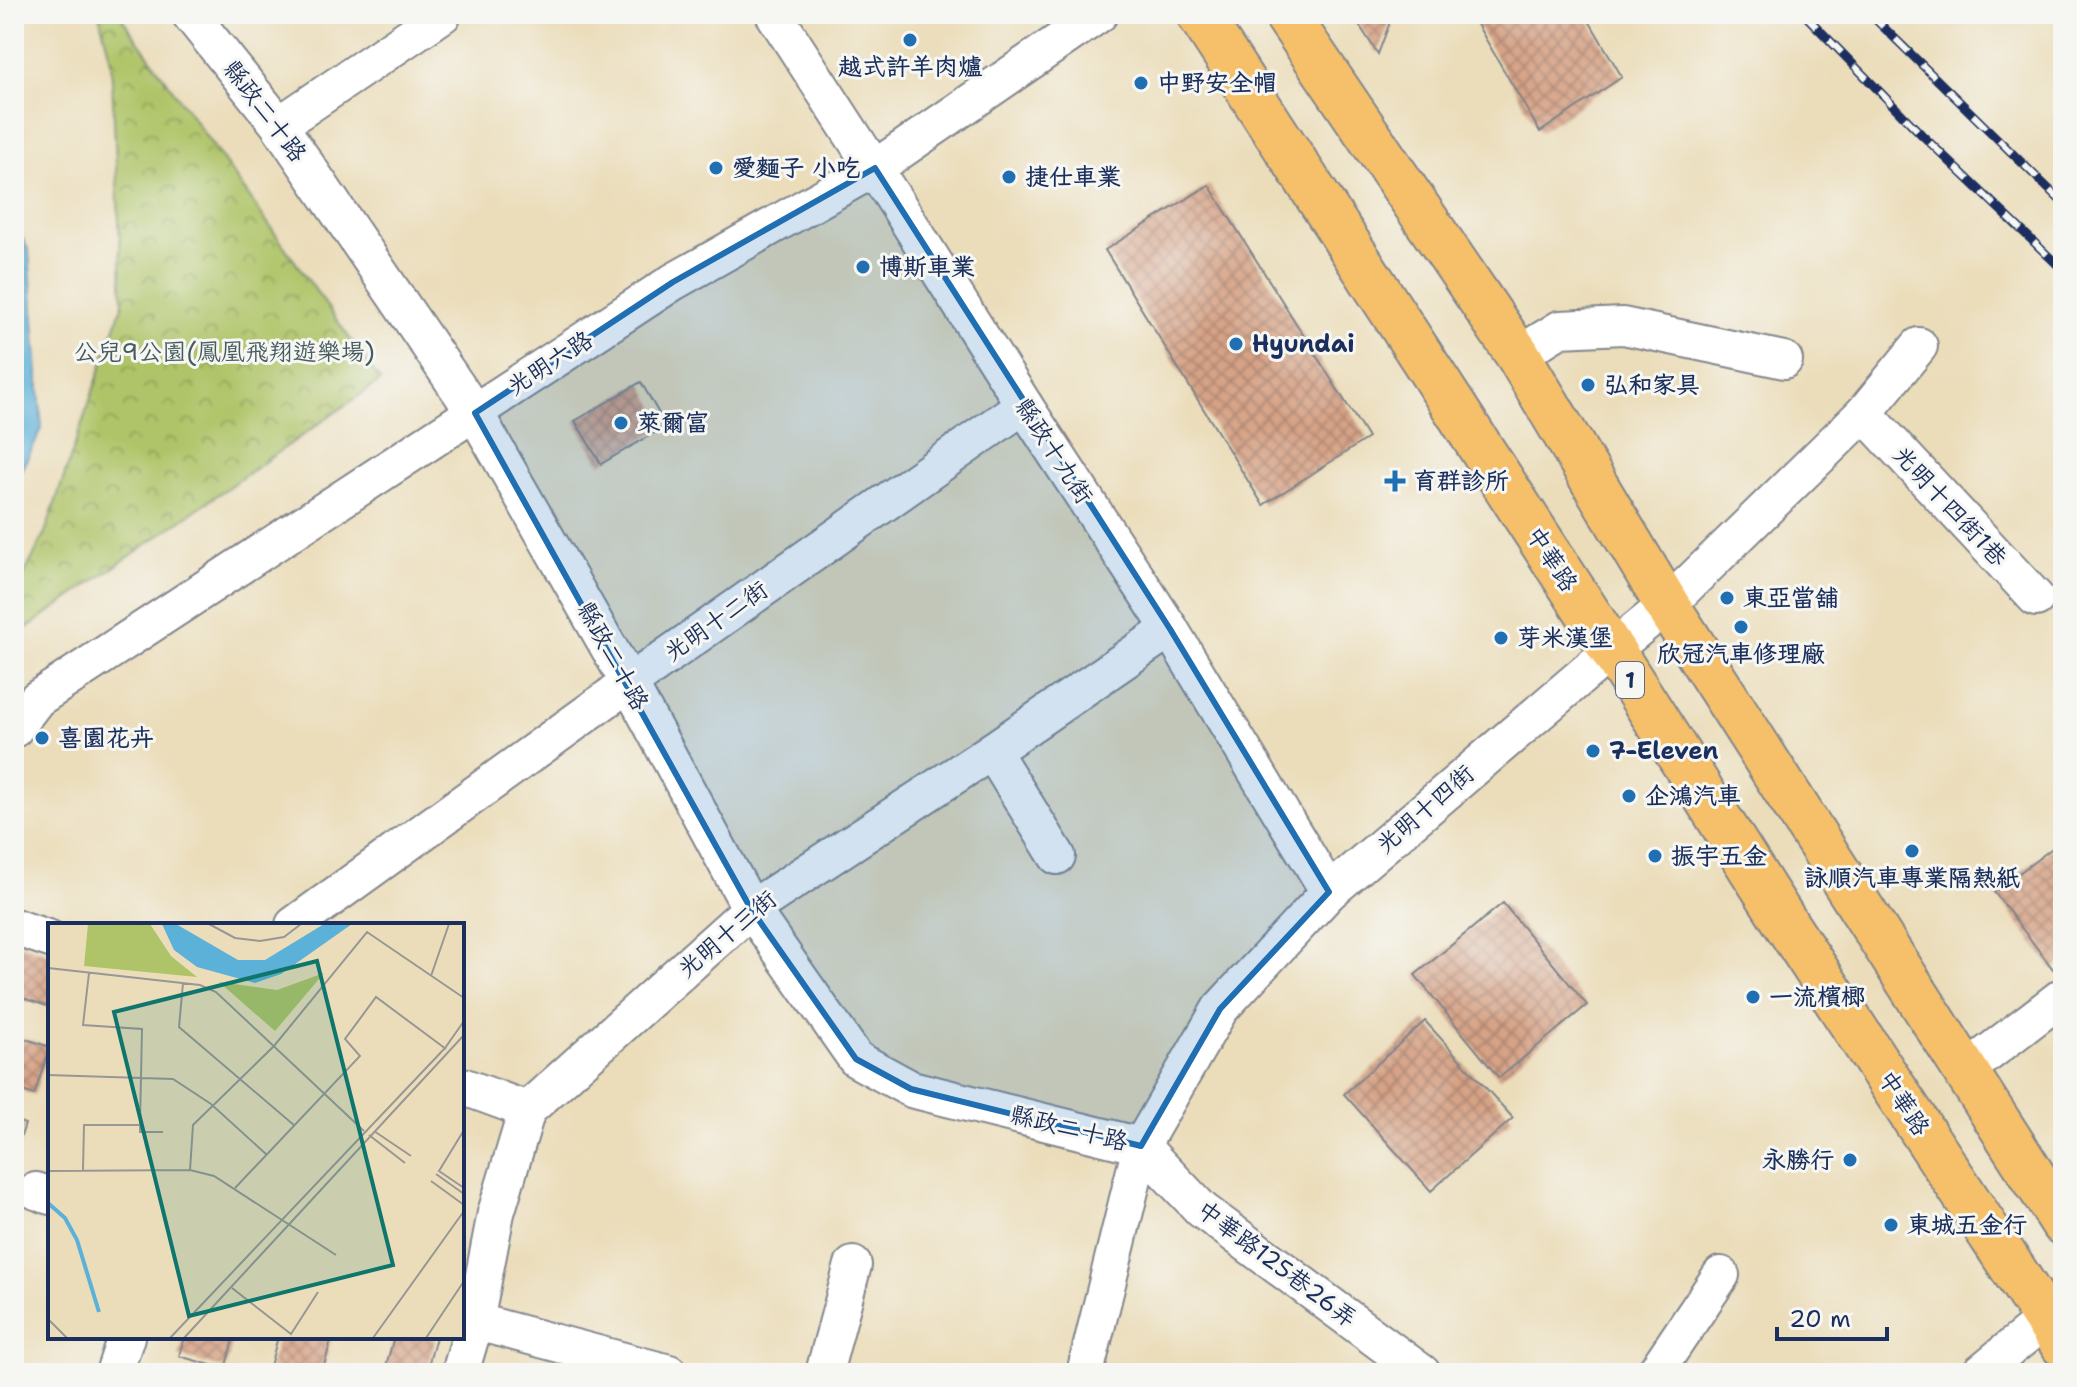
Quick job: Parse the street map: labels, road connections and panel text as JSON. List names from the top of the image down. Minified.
{"streets":{"main road":["中華路","1"],"street":["縣政二十路","光明六路","縣政十九街","光明十四街1巷","光明十二街","光明十四街","光明十三街","中華路125巷26弄"]},"crossings":[["縣政二十路","光明六路"],["縣政二十路","光明十二街"],["縣政二十路","光明十四街"],["縣政二十路","光明十三街"],["縣政二十路","中華路125巷26弄"],["光明六路","縣政十九街"],["縣政十九街","光明十二街"],["縣政十九街","光明十四街"],["縣政十九街","光明十三街"],["光明十四街1巷","光明十四街"],["中華路","光明十四街"],["光明十四街","中華路125巷26弄"]],"parks":["公兒9公園(鳳凰飛翔遊樂場)"],"places":{"other":["越式許羊肉爐","中野安全帽","愛麵子 小吃","捷仕車業","博斯車業","Hyundai","弘和家具","萊爾富","東亞當舖","欣冠汽車修理廠","芽米漢堡","喜園花卉","7-Eleven","企鴻汽車","詠順汽車專業隔熱紙","振宇五金","一流檳榔","永勝行","東城五金行"],"health":["育群診所"]},"scale_bar":"20 m"}
